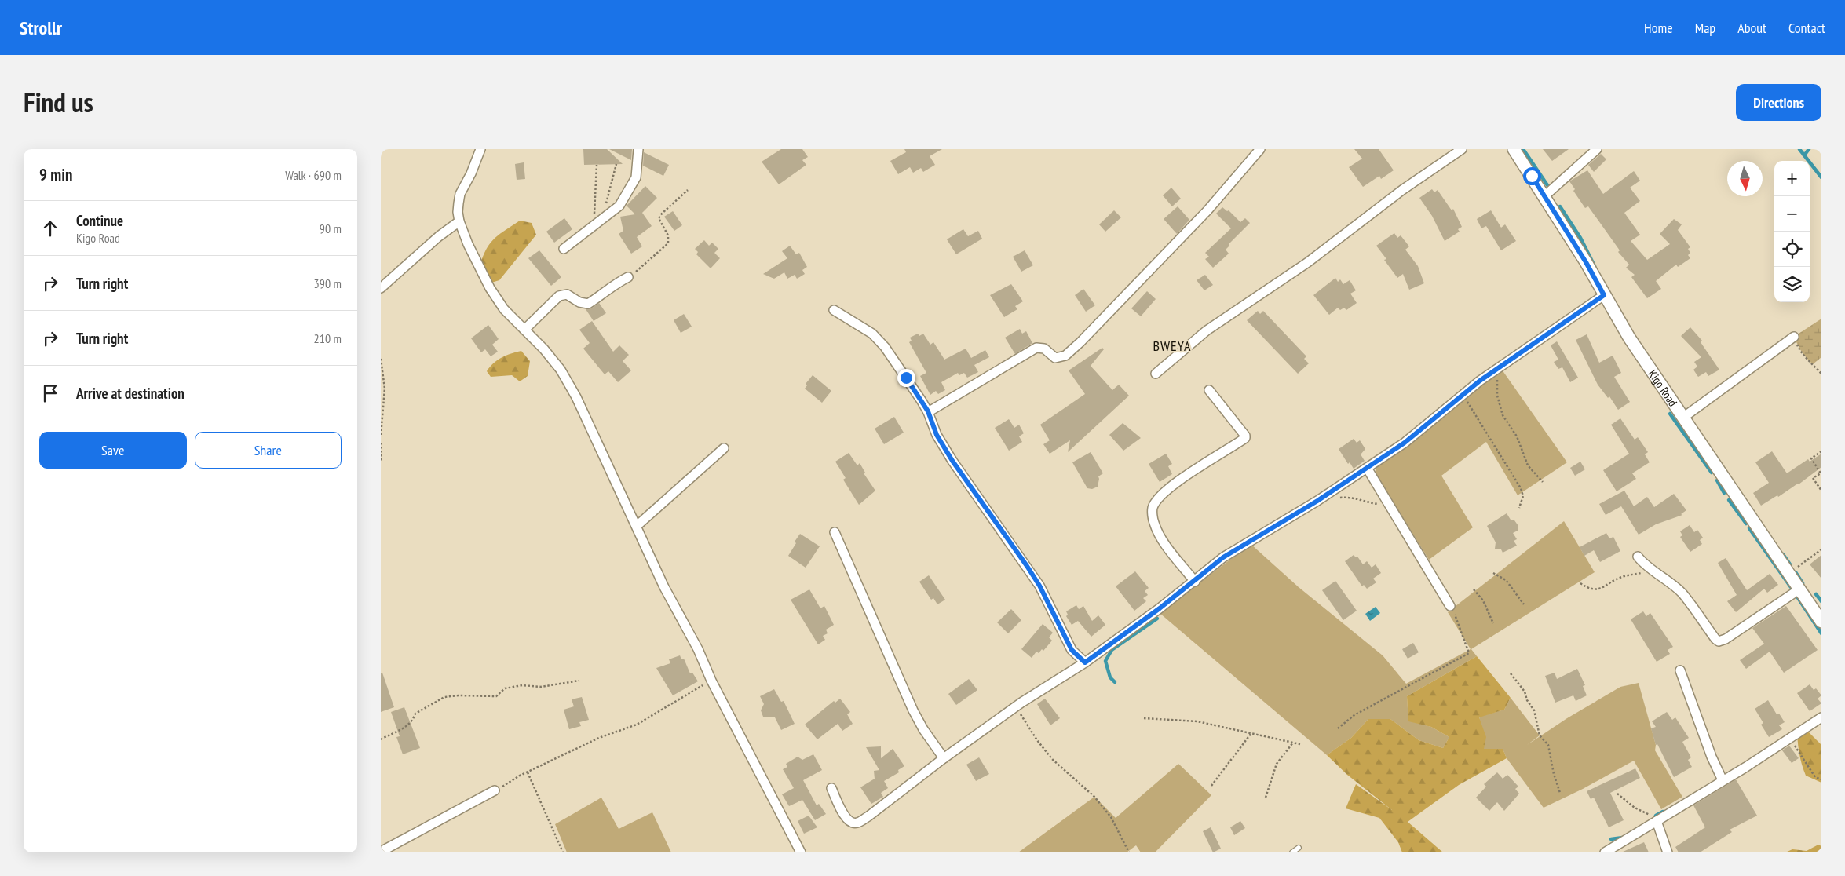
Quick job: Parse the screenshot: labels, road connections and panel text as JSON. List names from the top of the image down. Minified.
{"streets":{"street":["Kigo Road"]},"districts":["BWEYA"],"north":"bottom","page":{"header":"Strollr","nav":["Home","Map","About","Contact"],"title":"Find us","buttons":["Directions",["Save","Share"]],"heading":["9 min","Walk · 690 m"],"map_buttons":["+","−"],"list":[["Continue","Kigo Road","90 m"],["Turn right","390 m"],["Turn right","210 m"],"Arrive at destination"]}}
